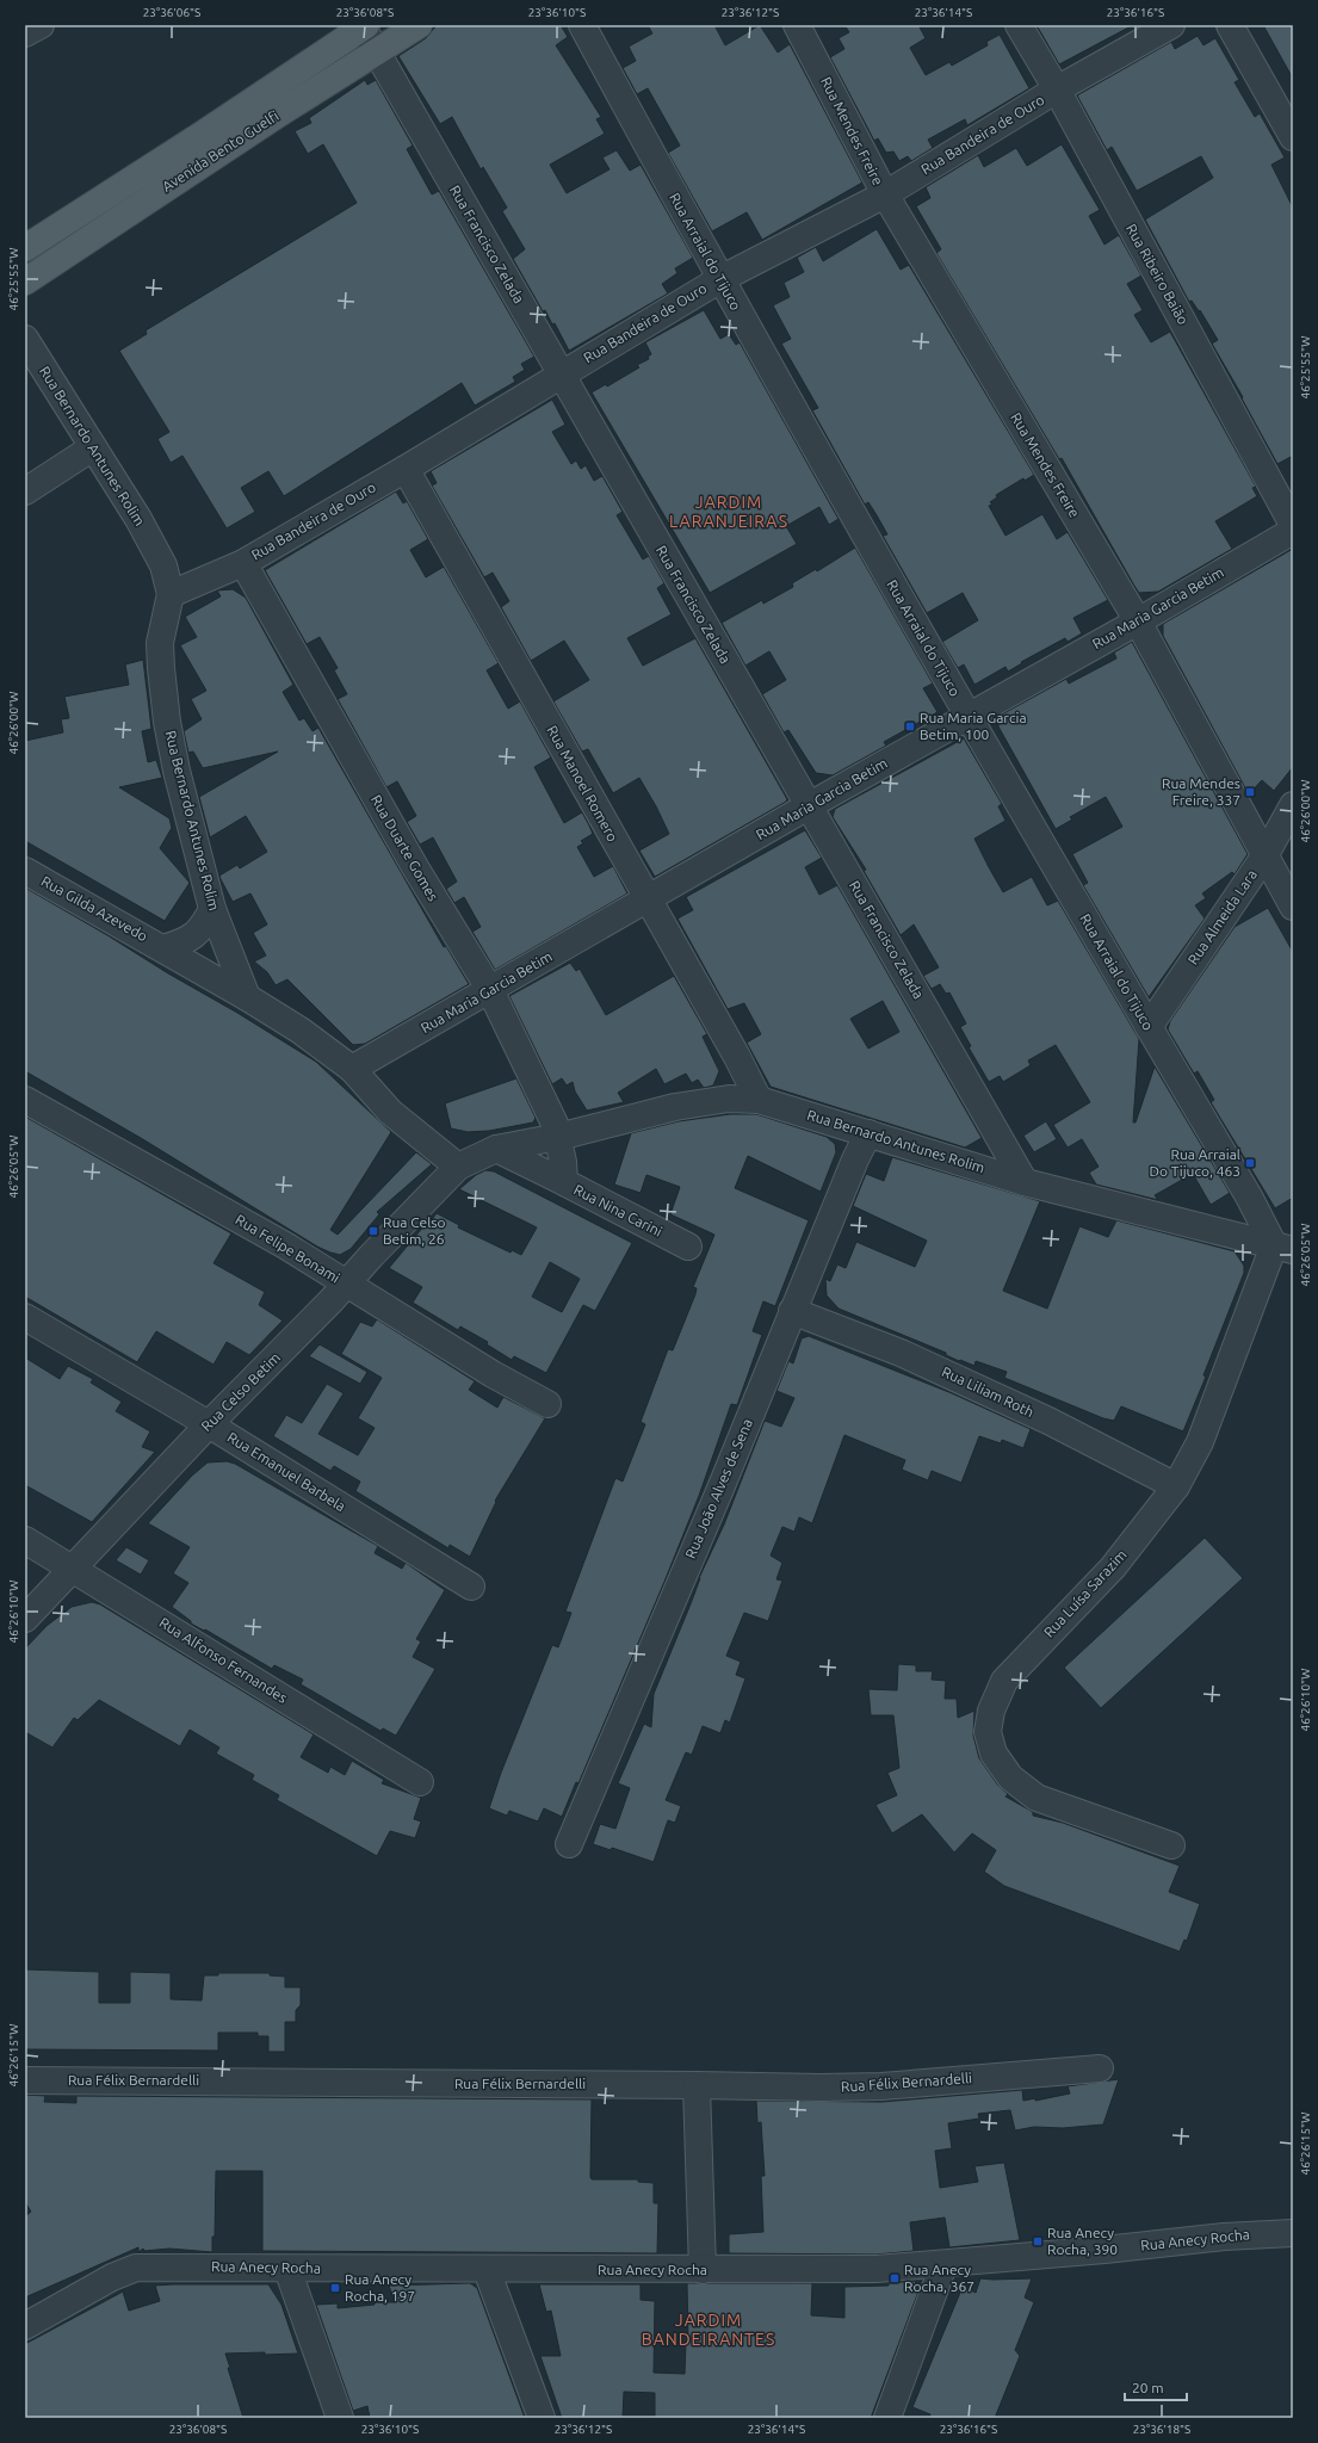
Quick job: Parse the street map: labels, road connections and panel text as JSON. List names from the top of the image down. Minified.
{"streets":{"main road":["Avenida Bento Guelfi"],"street":["Rua Mendes Freire","Rua Bandeira de Ouro","Rua Francisco Zelada","Rua Arraial do Tijuco","Rua Ribeiro Baião","Rua Bernardo Antunes Rolim","Rua Maria Garcia Betim","Rua Manoel Romero","Rua Duarte Gomes","Rua Gilda Azevedo","Rua Almeida Lara","Rua Nina Carini","Rua Felipe Bonami","Rua Celso Betim","Rua Liliam Roth","Rua Emanuel Barbela","Rua João Alves de Sena","Rua Luísa Sarazim","Rua Alfonso Fernandes","Rua Félix Bernardelli","Rua Anecy Rocha"]},"crossings":[["Rua Mendes Freire","Rua Bandeira de Ouro"],["Rua Mendes Freire","Rua Maria Garcia Betim"],["Rua Mendes Freire","Rua Almeida Lara"],["Rua Bandeira de Ouro","Rua Francisco Zelada"],["Rua Bandeira de Ouro","Rua Arraial do Tijuco"],["Rua Bandeira de Ouro","Rua Ribeiro Baião"],["Rua Bandeira de Ouro","Rua Bernardo Antunes Rolim"],["Rua Bandeira de Ouro","Rua Manoel Romero"],["Rua Bandeira de Ouro","Rua Duarte Gomes"],["Avenida Bento Guelfi","Rua Francisco Zelada"],["Rua Francisco Zelada","Rua Bernardo Antunes Rolim"],["Rua Francisco Zelada","Rua Maria Garcia Betim"],["Rua Arraial do Tijuco","Rua Bernardo Antunes Rolim"],["Rua Arraial do Tijuco","Rua Maria Garcia Betim"],["Rua Arraial do Tijuco","Rua Almeida Lara"],["Rua Arraial do Tijuco","Rua Luísa Sarazim"],["Rua Bernardo Antunes Rolim","Rua Manoel Romero"],["Rua Bernardo Antunes Rolim","Rua Duarte Gomes"],["Rua Bernardo Antunes Rolim","Rua Gilda Azevedo"],["Rua Bernardo Antunes Rolim","Rua Nina Carini"],["Rua Bernardo Antunes Rolim","Rua Celso Betim"],["Rua Bernardo Antunes Rolim","Rua João Alves de Sena"],["Rua Bernardo Antunes Rolim","Rua Luísa Sarazim"],["Rua Maria Garcia Betim","Rua Manoel Romero"],["Rua Maria Garcia Betim","Rua Duarte Gomes"],["Rua Duarte Gomes","Rua Nina Carini"],["Rua Felipe Bonami","Rua Celso Betim"],["Rua Celso Betim","Rua Emanuel Barbela"],["Rua Celso Betim","Rua Alfonso Fernandes"],["Rua Liliam Roth","Rua João Alves de Sena"],["Rua Liliam Roth","Rua Luísa Sarazim"]],"districts":["JARDIM LARANJEIRAS","JARDIM BANDEIRANTES"],"places":{"transit":["Rua Maria Garcia Betim, 100","Rua Mendes Freire, 337","Rua Arraial Do Tijuco, 463","Rua Celso Betim, 26","Rua Anecy Rocha, 390","Rua Anecy Rocha, 367","Rua Anecy Rocha, 197"]},"scale_bar":"20 m","coordinates":["23°36'06\"S","23°36'08\"S","23°36'10\"S","23°36'12\"S","23°36'14\"S","23°36'16\"S","46°25'55\"W","46°26'00\"W","46°26'05\"W","46°26'10\"W","46°26'15\"W","23°36'18\"S"]}
